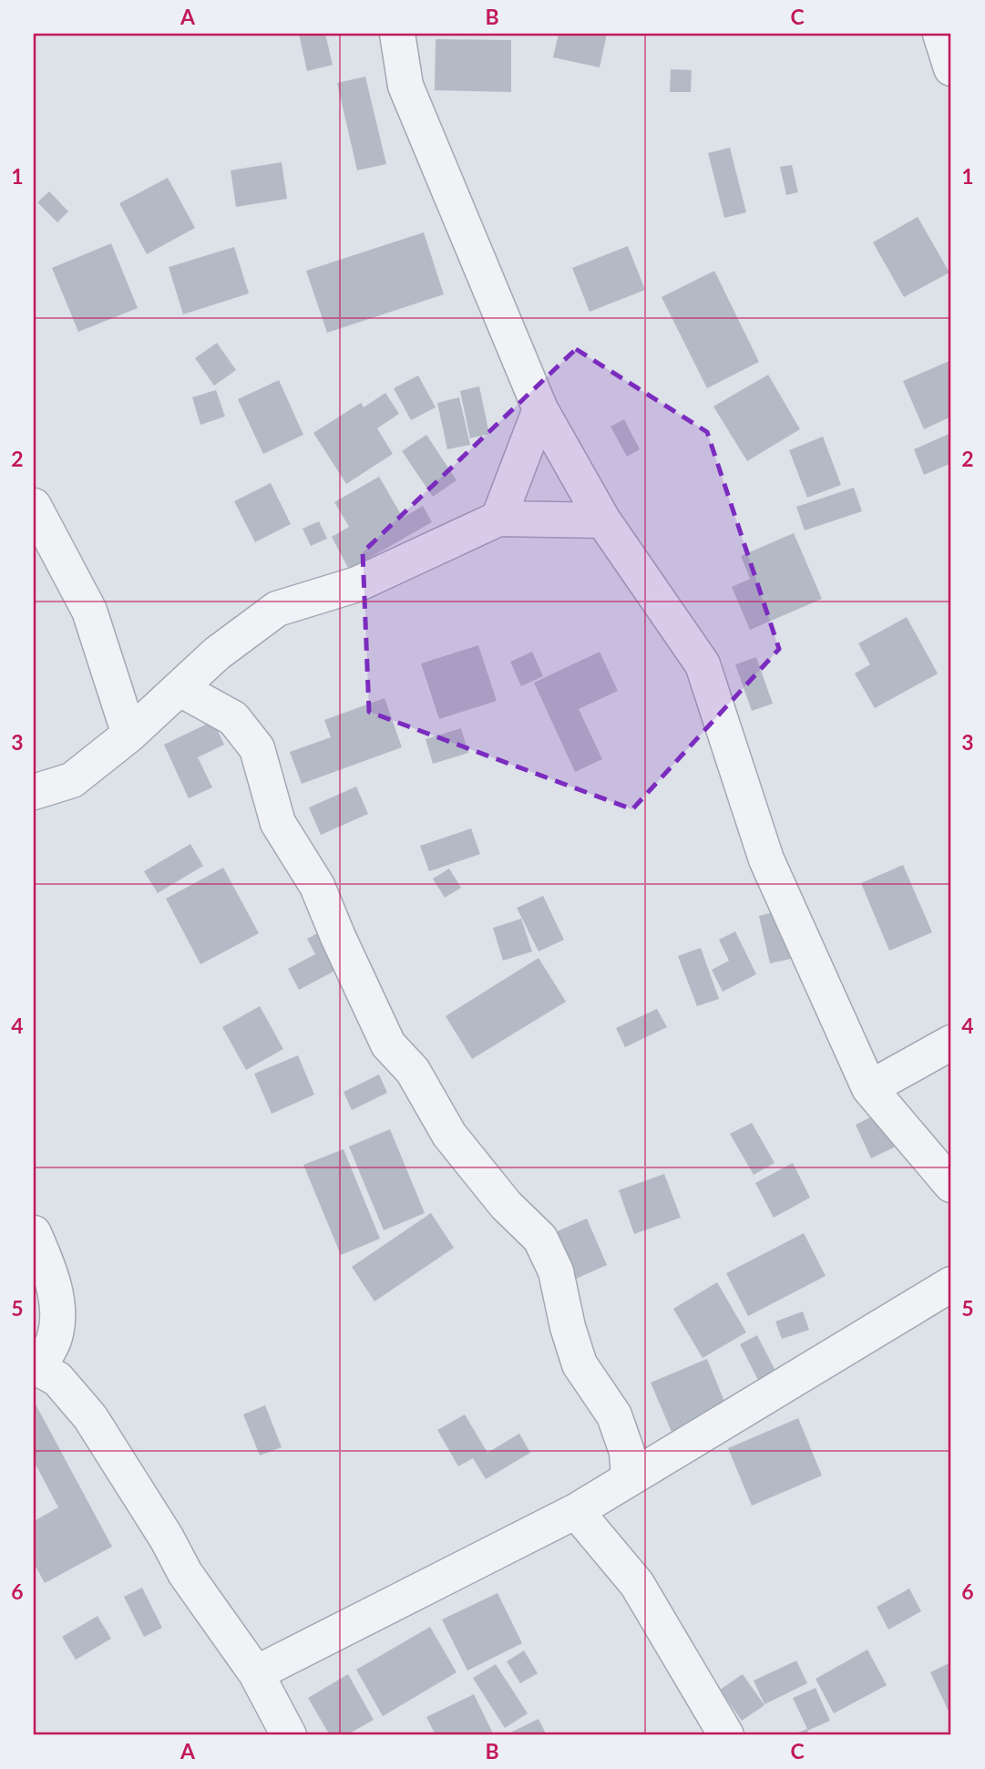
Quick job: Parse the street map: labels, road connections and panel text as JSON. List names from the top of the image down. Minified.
{"grid":{"columns":["A","B","C"],"rows":["1","2","3","4","5","6"]}}
